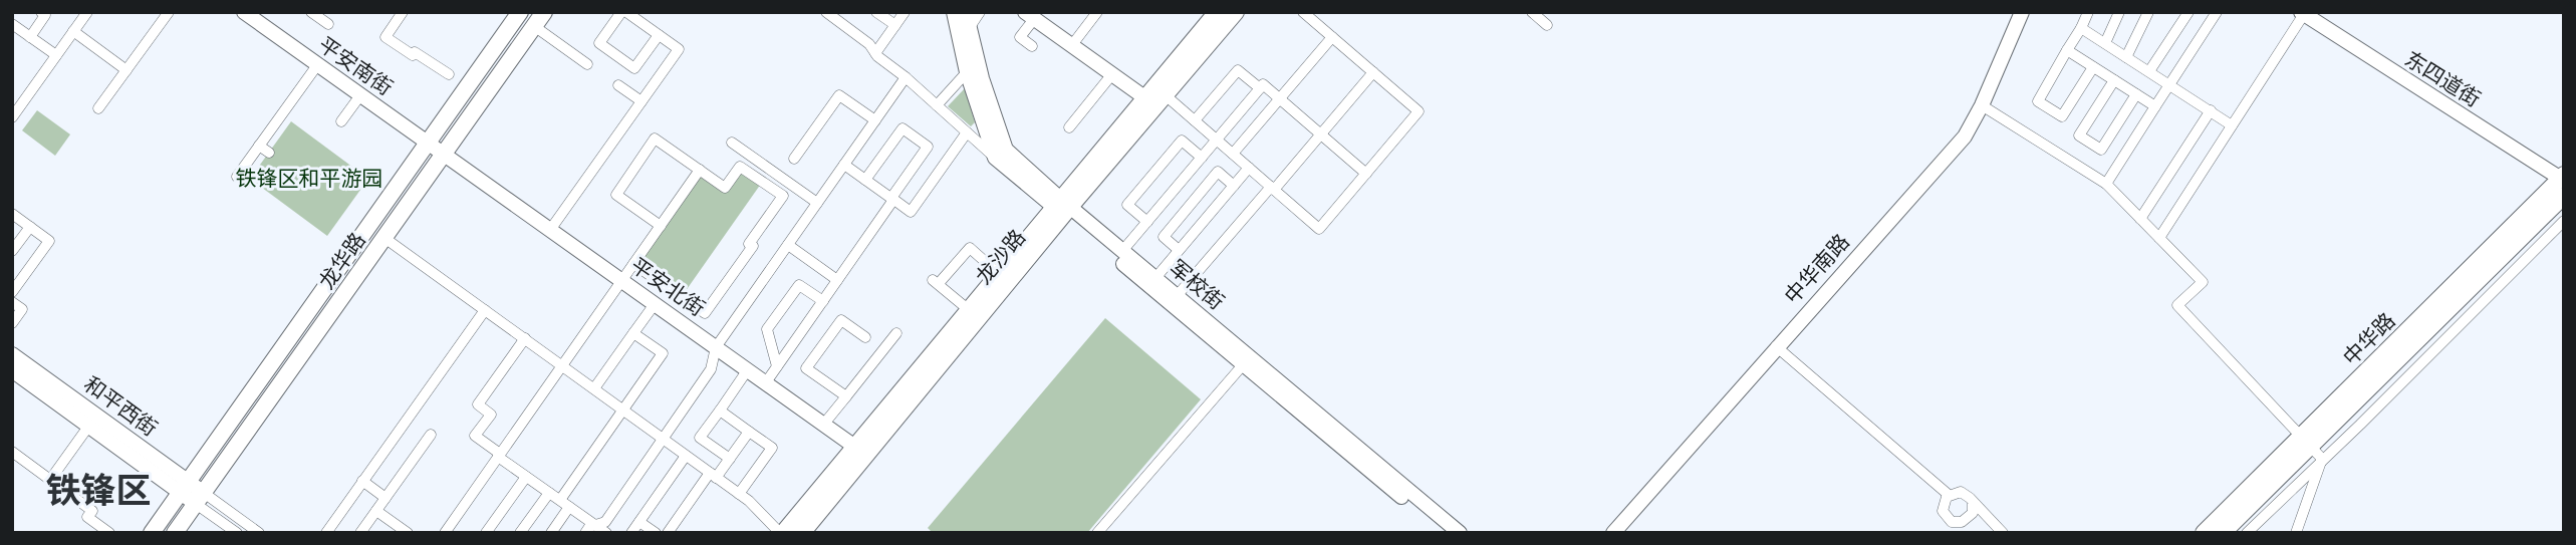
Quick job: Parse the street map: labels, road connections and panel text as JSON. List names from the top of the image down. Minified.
{"streets":{"main road":["平安南街","东四道街","龙沙路","龙华路","中华南路","军校街","平安北街","中华路","和平西街"]},"crossings":[["平安南街","龙华路"],["平安南街","平安北街"],["东四道街","中华路"],["龙沙路","军校街"],["龙沙路","平安北街"],["龙华路","平安北街"],["龙华路","和平西街"]],"districts":["铁锋区"],"parks":["铁锋区和平游园"]}
